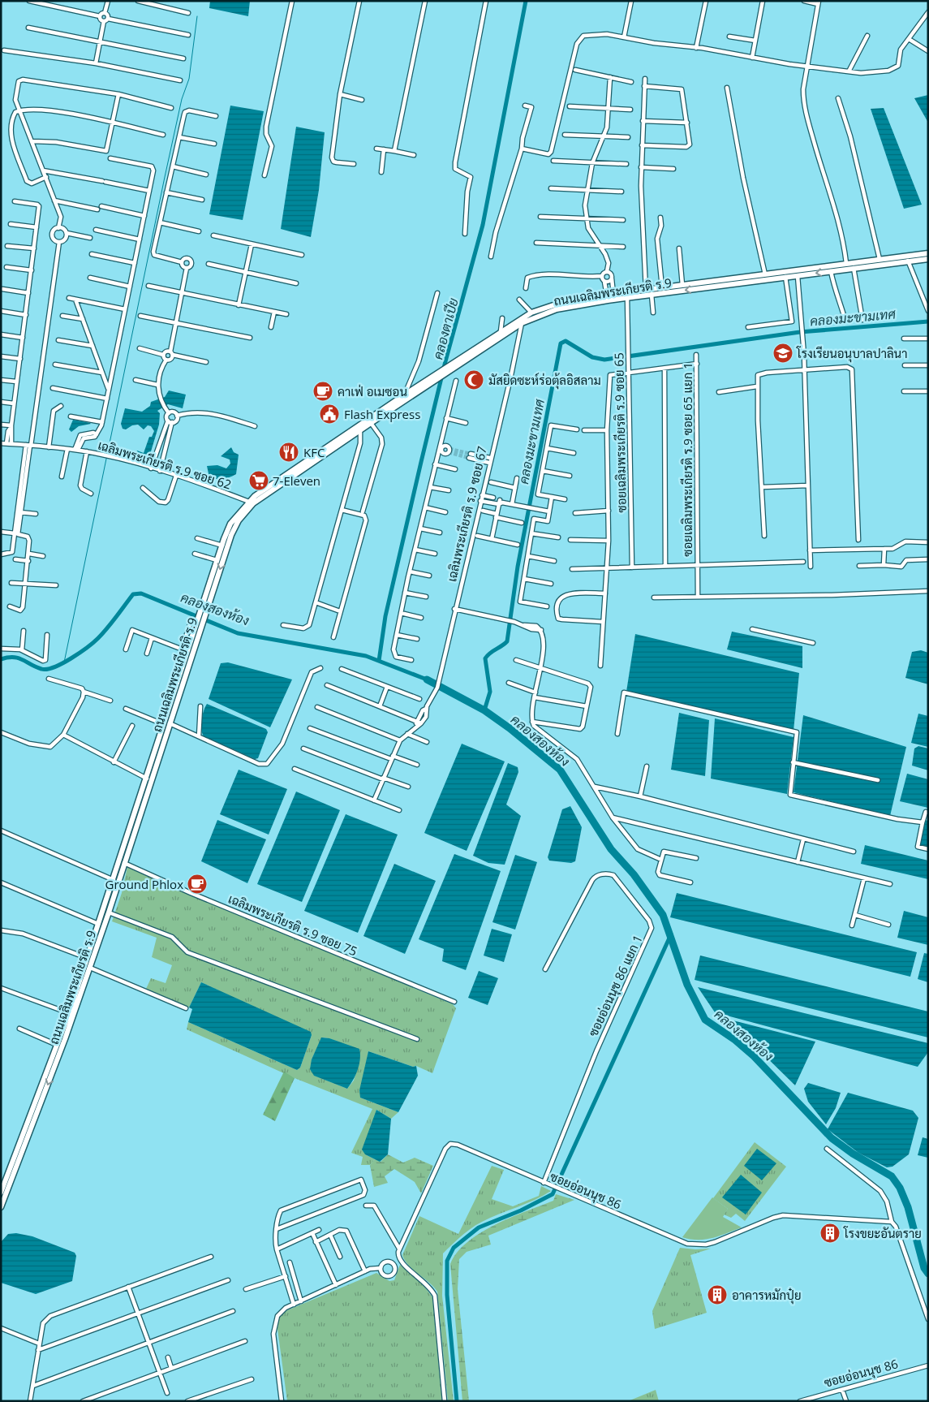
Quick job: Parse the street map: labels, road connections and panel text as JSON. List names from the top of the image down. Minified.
{"streets":{"main road":["ถนนเฉลิมพระเกียรติ ร.9"],"street":["ซอยเฉลิมพระเกียรติ ร.9 ซอย 65","ซอยเฉลิมพระเกียรติ ร.9 ซอย 65 แยก 1","เฉลิมพระเกียรติ ร.9 ซอย 62","เฉลิมพระเกียรติ ร.9 ซอย 67","เฉลิมพระเกียรติ ร.9 ซอย 75","ซอยอ่อนนุช 86 แยก 1","ซอยอ่อนนุช 86"]},"crossings":[["ถนนเฉลิมพระเกียรติ ร.9","ซอยเฉลิมพระเกียรติ ร.9 ซอย 65"],["ถนนเฉลิมพระเกียรติ ร.9","เฉลิมพระเกียรติ ร.9 ซอย 62"],["ถนนเฉลิมพระเกียรติ ร.9","เฉลิมพระเกียรติ ร.9 ซอย 67"],["ถนนเฉลิมพระเกียรติ ร.9","เฉลิมพระเกียรติ ร.9 ซอย 75"],["ซอยอ่อนนุช 86 แยก 1","ซอยอ่อนนุช 86"]],"water":["คลองมะขามเทศ","คลองตาเปีย","คลองสองห้อง"],"places":{"school or university":["โรงเรียนอนุบาลปาลินา"],"mosque":["มัสยิดซะห์ร่อตุ้ลอิสลาม"],"cafe":["คาเฟ่ อเมซอน","Ground Phlox"],"public building":["Flash Express"],"restaurant":["KFC"],"supermarket":["7-Eleven"],"building":["โรงขยะอันตราย","อาคารหมักปุ๋ย"]}}
